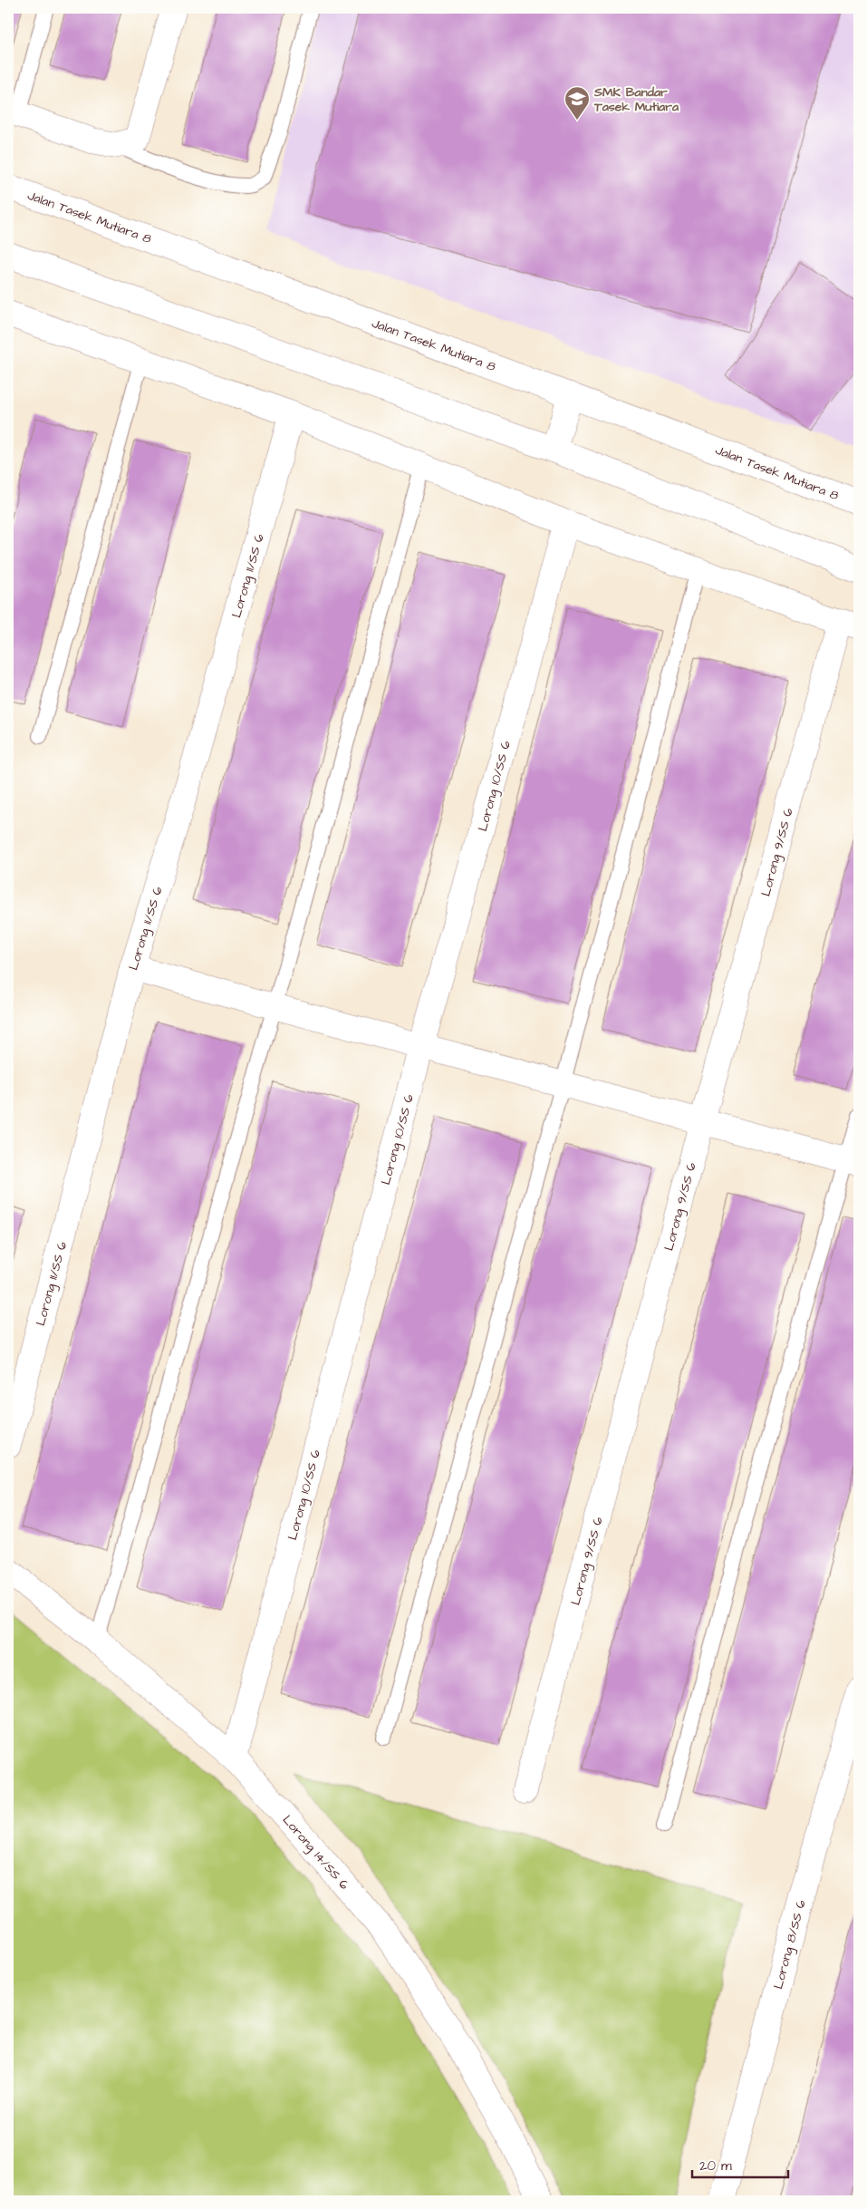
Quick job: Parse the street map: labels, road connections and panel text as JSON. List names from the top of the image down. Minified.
{"streets":{"street":["Jalan Tasek Mutiara 8","Lorong 11/SS 6","Lorong 10/SS 6","Lorong 9/SS 6","Lorong 14/SS 6","Lorong 8/SS 6"]},"crossings":[["Lorong 10/SS 6","Lorong 14/SS 6"]],"places":{"school or university":["SMK Bandar Tasek Mutiara"]},"scale_bar":"20 m"}
